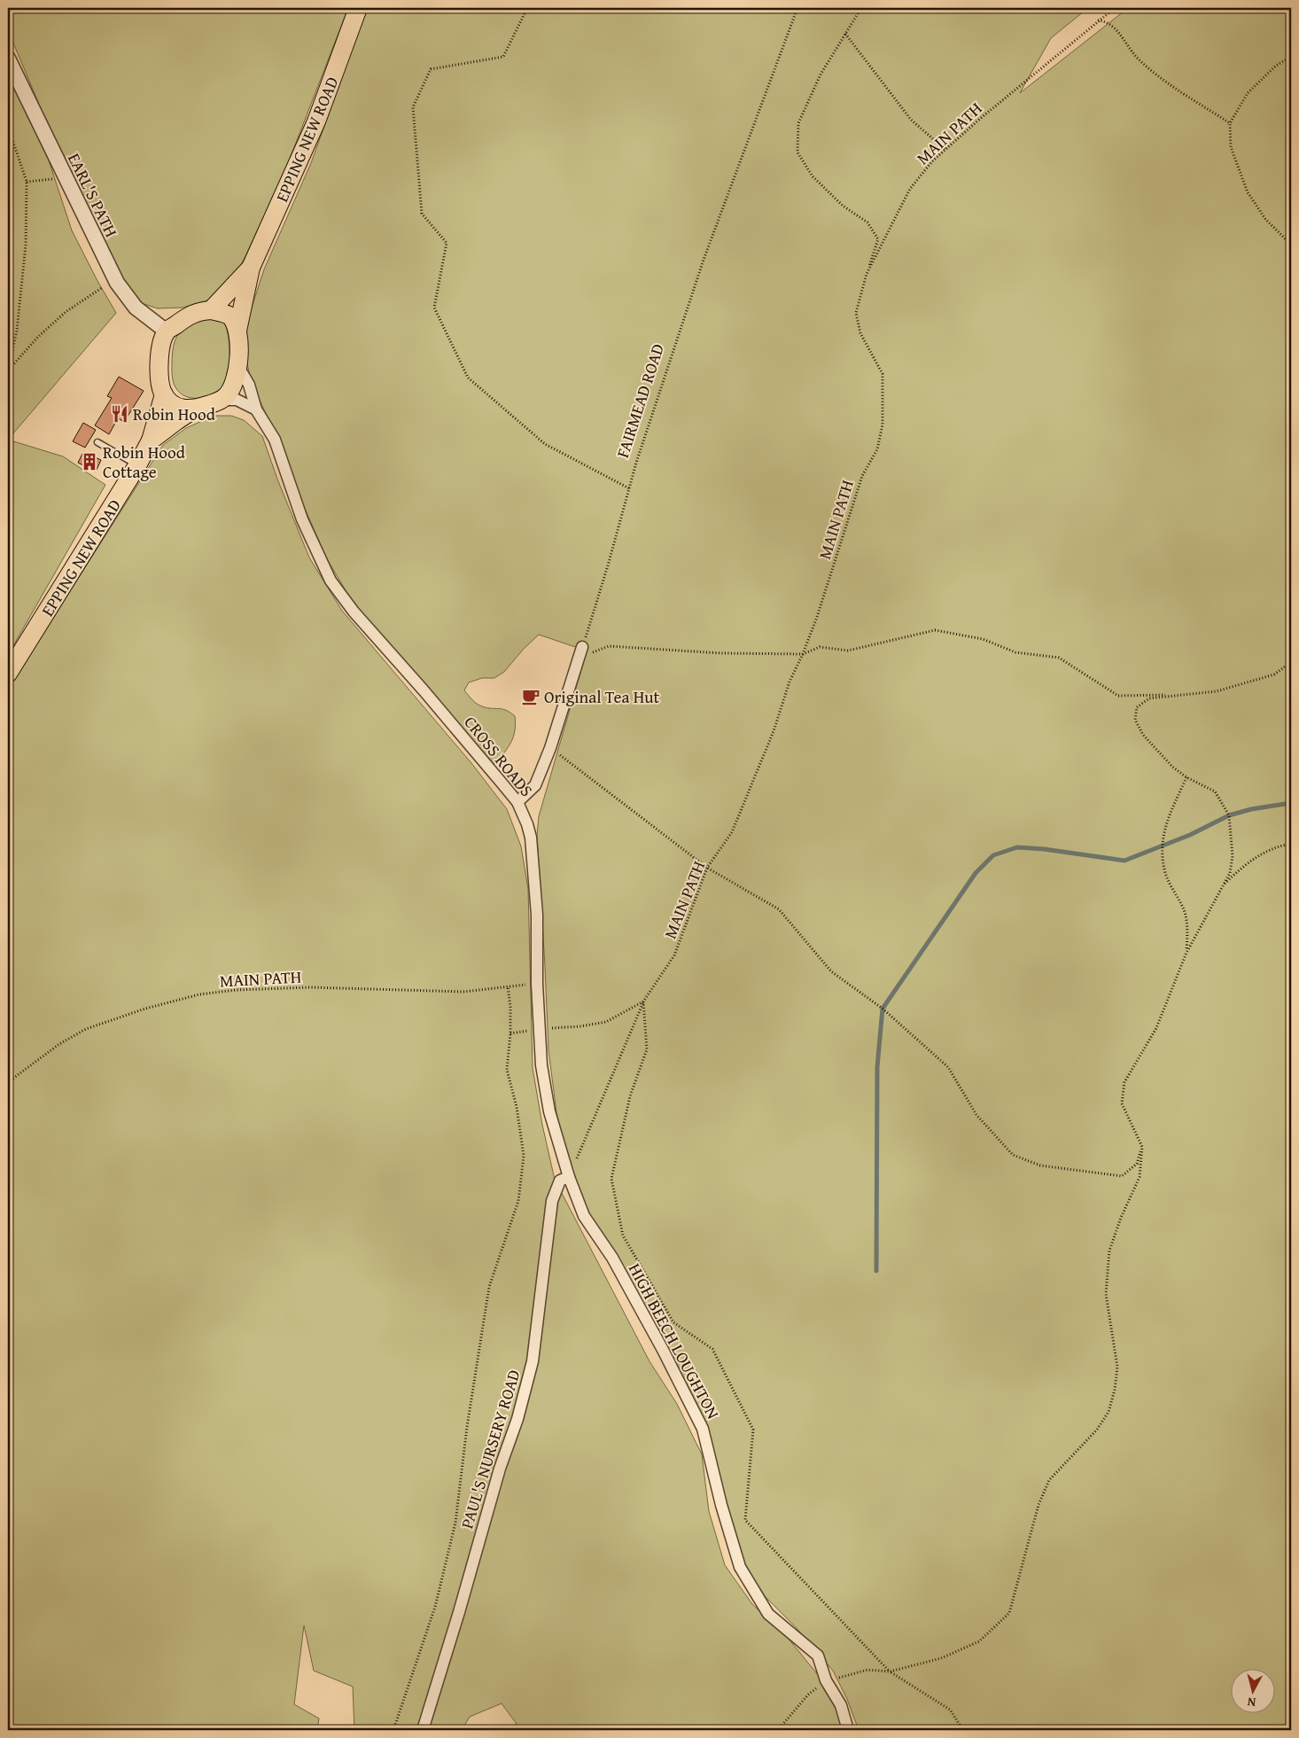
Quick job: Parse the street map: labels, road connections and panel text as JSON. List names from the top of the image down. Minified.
{"streets":{"main road":["EPPING NEW ROAD"],"street":["EARL'S PATH","CROSS ROADS","HIGH BEECH LOUGHTON","PAUL'S NURSERY ROAD"],"path":["MAIN PATH","FAIRMEAD ROAD"]},"crossings":[["MAIN PATH","CROSS ROADS"],["EPPING NEW ROAD","EARL'S PATH"],["EPPING NEW ROAD","CROSS ROADS"],["EARL'S PATH","CROSS ROADS"],["CROSS ROADS","HIGH BEECH LOUGHTON"],["CROSS ROADS","PAUL'S NURSERY ROAD"],["HIGH BEECH LOUGHTON","PAUL'S NURSERY ROAD"]],"places":{"restaurant":["Robin Hood"],"building":["Robin Hood Cottage"],"cafe":["Original Tea Hut"]},"north":"bottom"}
